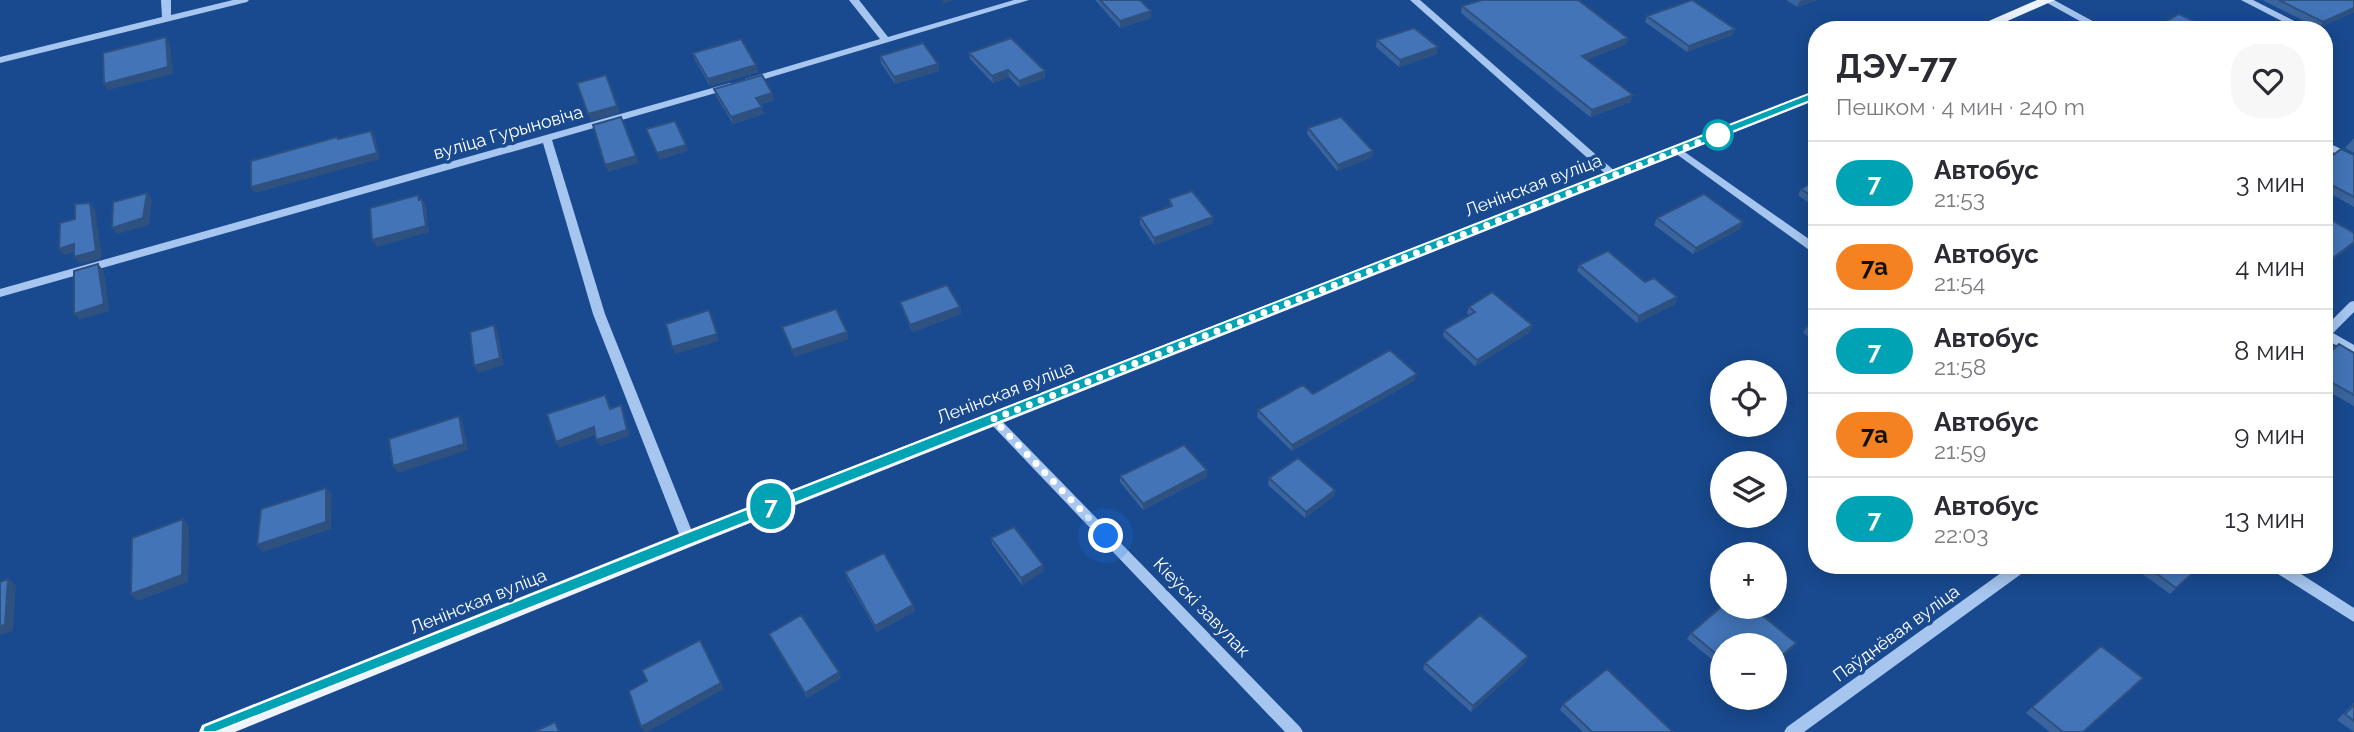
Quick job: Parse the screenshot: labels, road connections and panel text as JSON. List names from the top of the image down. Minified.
{"streets":{"main road":["Ленінская вуліца"],"street":["вуліца Гурыновіча","Кіеўскі завулак","Паўднёвая вуліца"]},"crossings":[["Ленінская вуліца","Кіеўскі завулак"]],"lines":["bus line 7"],"page":{"on_map":"7","heading":["ДЭУ-77","Пешком · 4 мин · 240 m"],"list":[{"mark":"7","name":"Автобус","note":"21:53","value":"3 мин"},{"mark":"7а","name":"Автобус","note":"21:54","value":"4 мин"},{"mark":"7","name":"Автобус","note":"21:58","value":"8 мин"},{"mark":"7а","name":"Автобус","note":"21:59","value":"9 мин"},{"mark":"7","name":"Автобус","note":"22:03","value":"13 мин"}],"map_buttons":["+","−"]}}
